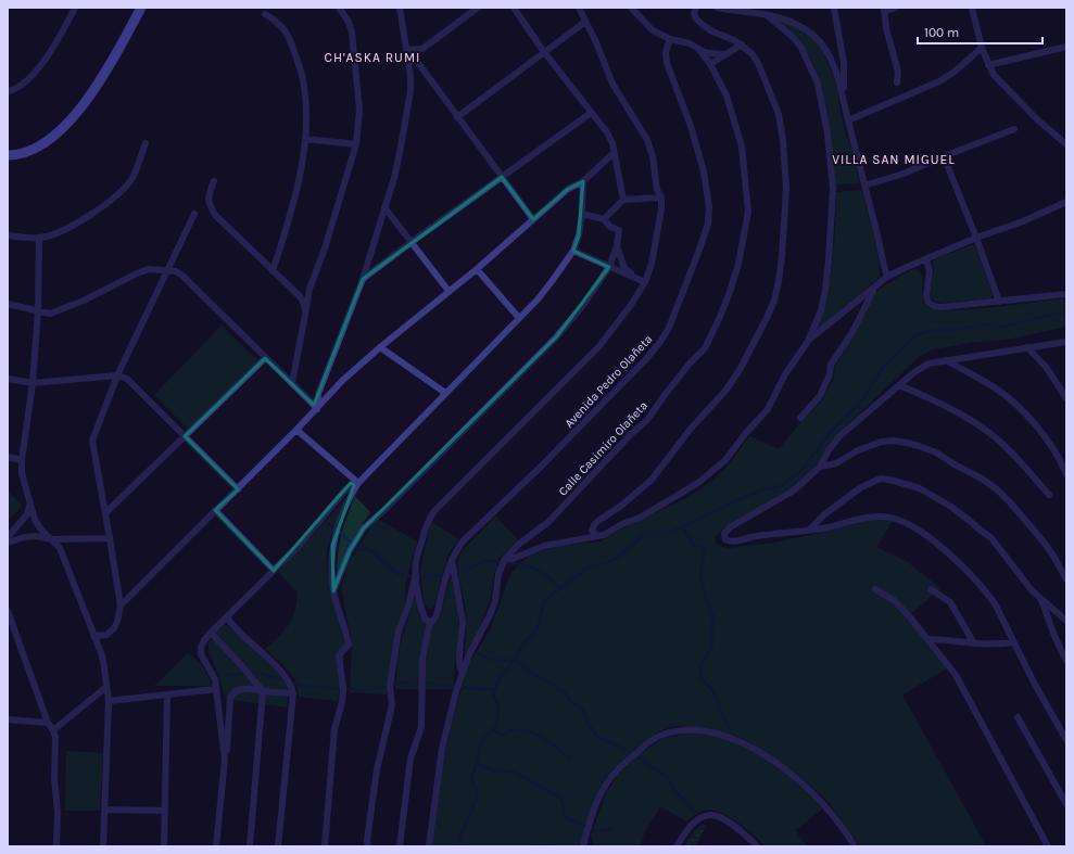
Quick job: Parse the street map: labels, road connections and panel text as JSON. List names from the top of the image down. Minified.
{"streets":{"street":["Avenida Pedro Olañeta","Calle Casimiro Olañeta"]},"districts":["CH'ASKA RUMI","VILLA SAN MIGUEL"],"scale_bar":"100 m"}
